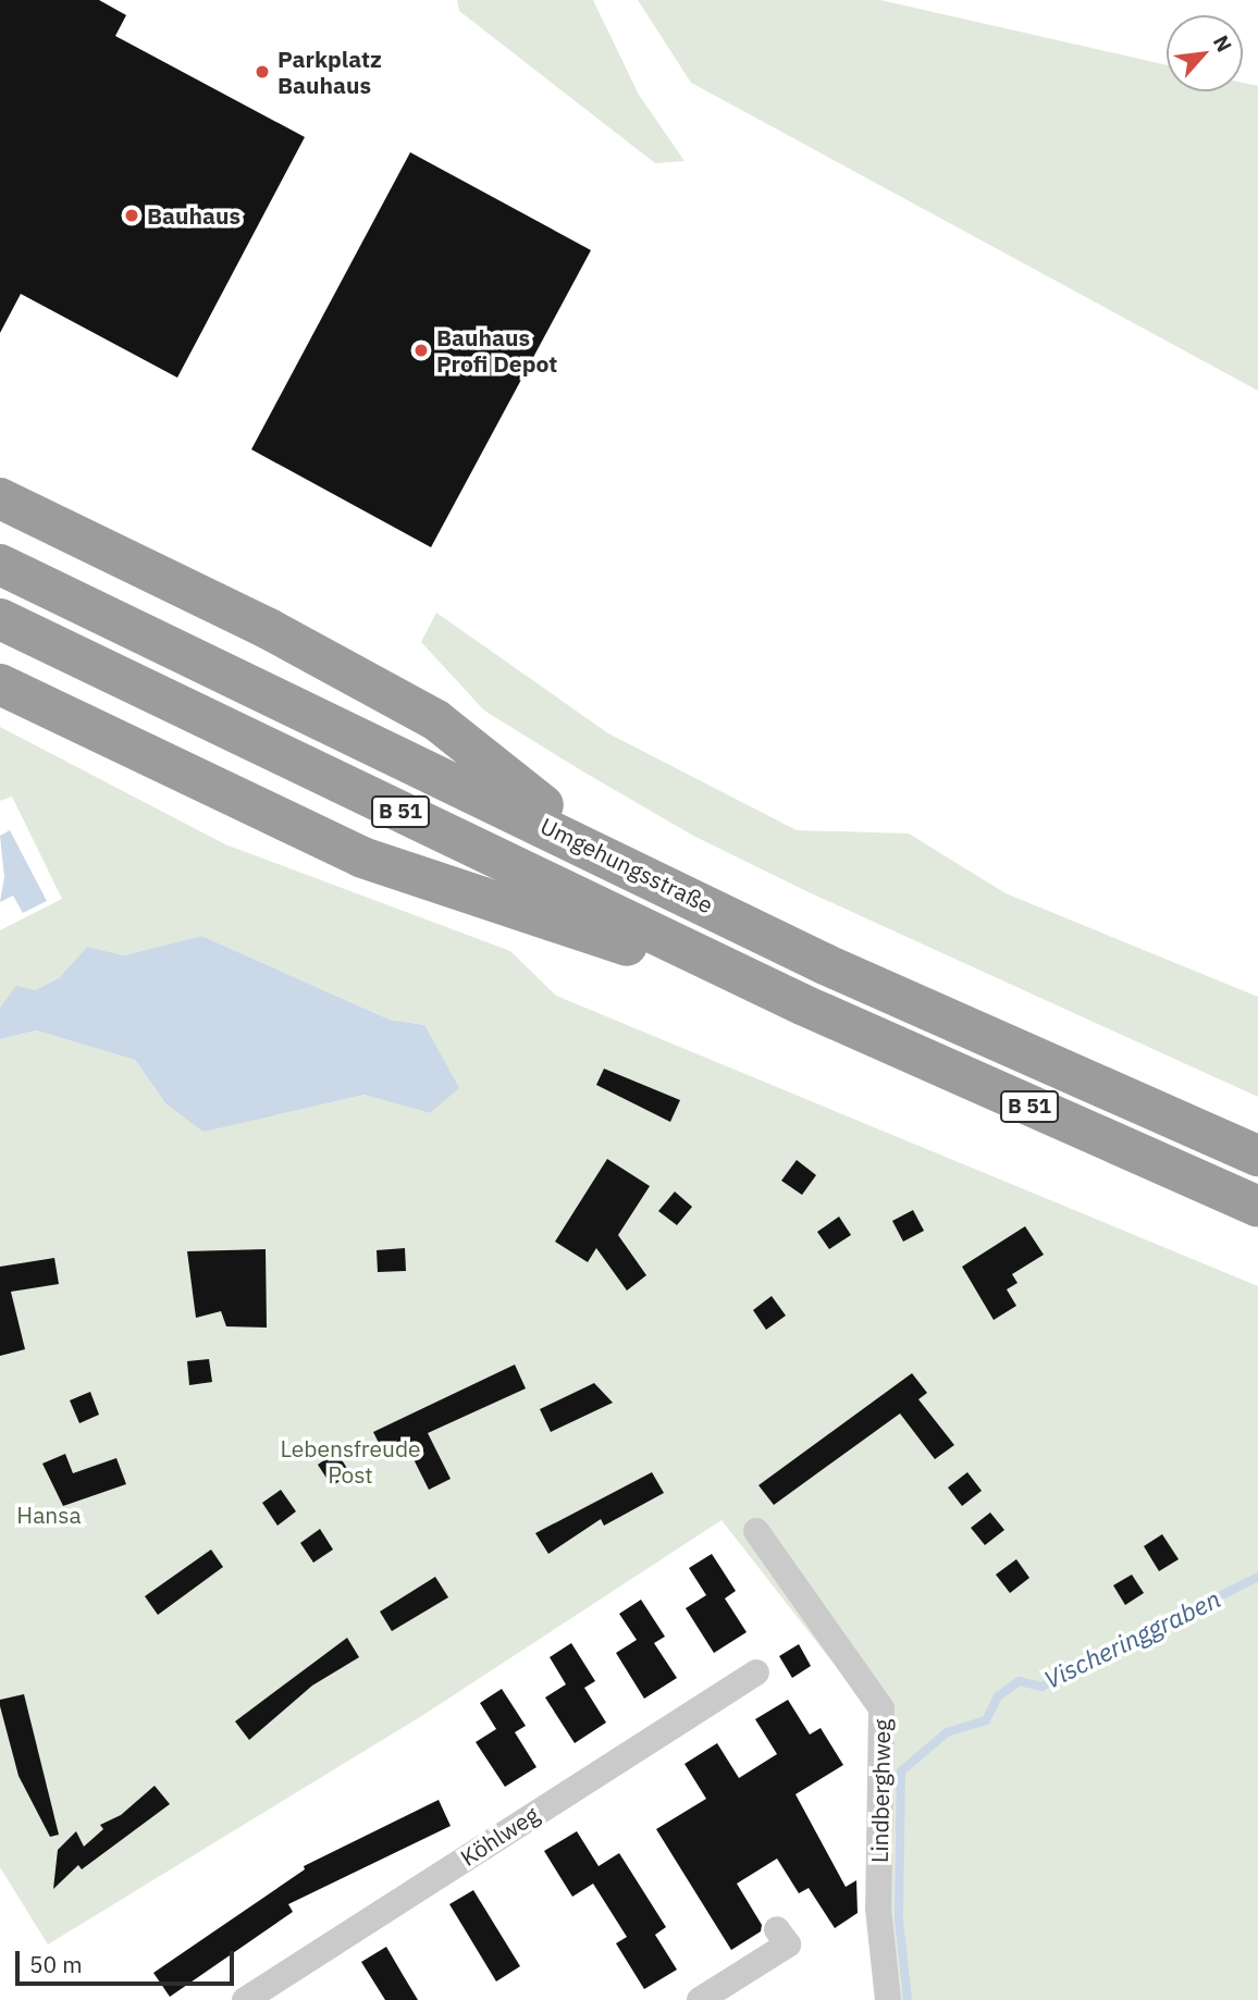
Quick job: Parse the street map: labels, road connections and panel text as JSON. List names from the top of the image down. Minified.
{"streets":{"highway":["B 51","Umgehungsstraße"],"street":["Lindberghweg","Köhlweg"]},"crossings":[["B 51","Umgehungsstraße"]],"water":["Vischeringgraben"],"parks":["Lebensfreude Post","Hansa"],"places":["Parkplatz Bauhaus","Bauhaus","Bauhaus Profi Depot"],"scale_bar":"50 m","north":"top right"}
